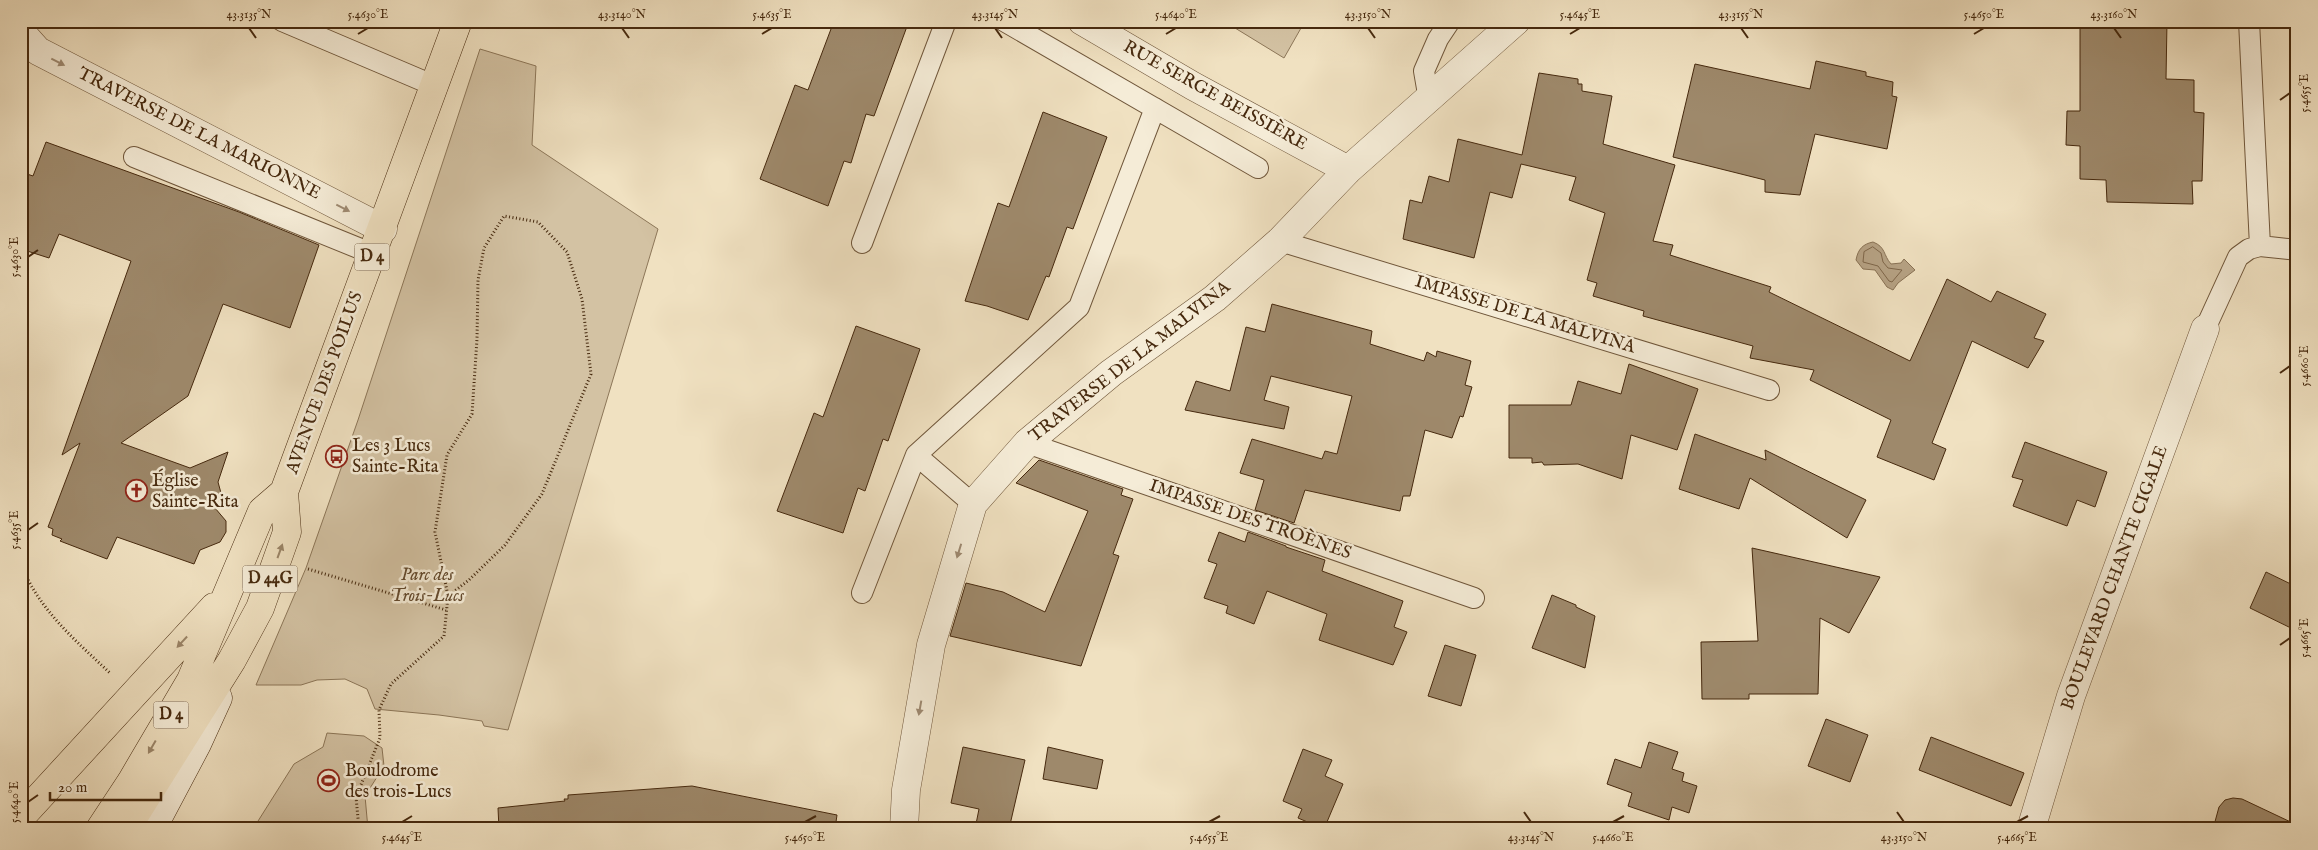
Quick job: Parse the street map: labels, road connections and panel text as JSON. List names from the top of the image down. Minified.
{"streets":{"main road":["D 4","AVENUE DES POILUS","D 44G"],"street":["RUE SERGE BEISSIÈRE","TRAVERSE DE LA MARIONNE","TRAVERSE DE LA MALVINA","BOULEVARD CHANTE CIGALE"],"lane":["IMPASSE DE LA MALVINA","IMPASSE DES TROÈNES"]},"crossings":[["RUE SERGE BEISSIÈRE","TRAVERSE DE LA MALVINA"],["TRAVERSE DE LA MARIONNE","AVENUE DES POILUS"],["D 4","AVENUE DES POILUS"],["D 4","D 44G"],["IMPASSE DE LA MALVINA","TRAVERSE DE LA MALVINA"],["TRAVERSE DE LA MALVINA","IMPASSE DES TROÈNES"],["AVENUE DES POILUS","D 44G"]],"one_way":["TRAVERSE DE LA MARIONNE"],"parks":["Parc des Trois-Lucs"],"places":{"bus stop":["Les 3 Lucs Sainte-Rita"],"church":["Église Sainte-Rita"],"sports":["Boulodrome des trois-Lucs"]},"scale_bar":"20 m","coordinates":["43.3135°N","5.4630°E","43.3140°N","5.4635°E","43.3145°N","5.4640°E","43.3150°N","5.4645°E","43.3155°N","5.4650°E","43.3160°N","5.4655°E","5.4660°E","5.4665°E"]}
